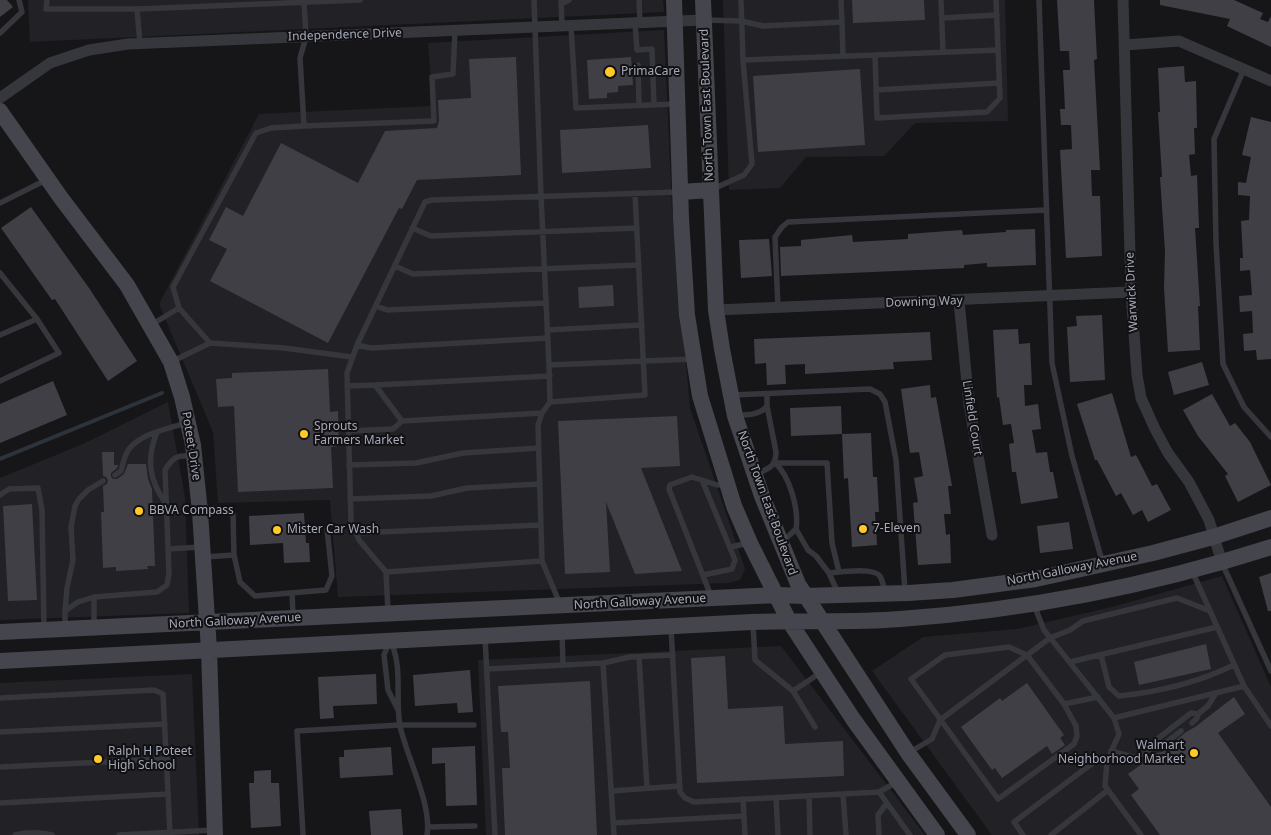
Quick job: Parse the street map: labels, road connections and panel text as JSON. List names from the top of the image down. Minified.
{"streets":{"main road":["North Town East Boulevard","Poteet Drive","North Galloway Avenue"],"street":["Independence Drive","Warwick Drive","Downing Way","Linfield Court"]},"crossings":[["Independence Drive","North Town East Boulevard"],["North Town East Boulevard","Downing Way"],["North Town East Boulevard","North Galloway Avenue"],["Warwick Drive","Downing Way"],["Warwick Drive","North Galloway Avenue"],["Downing Way","Linfield Court"],["Poteet Drive","North Galloway Avenue"]],"places":["PrimaCare","Sprouts Farmers Market","BBVA Compass","7-Eleven","Mister Car Wash","Walmart Neighborhood Market","Ralph H Poteet High School"]}
